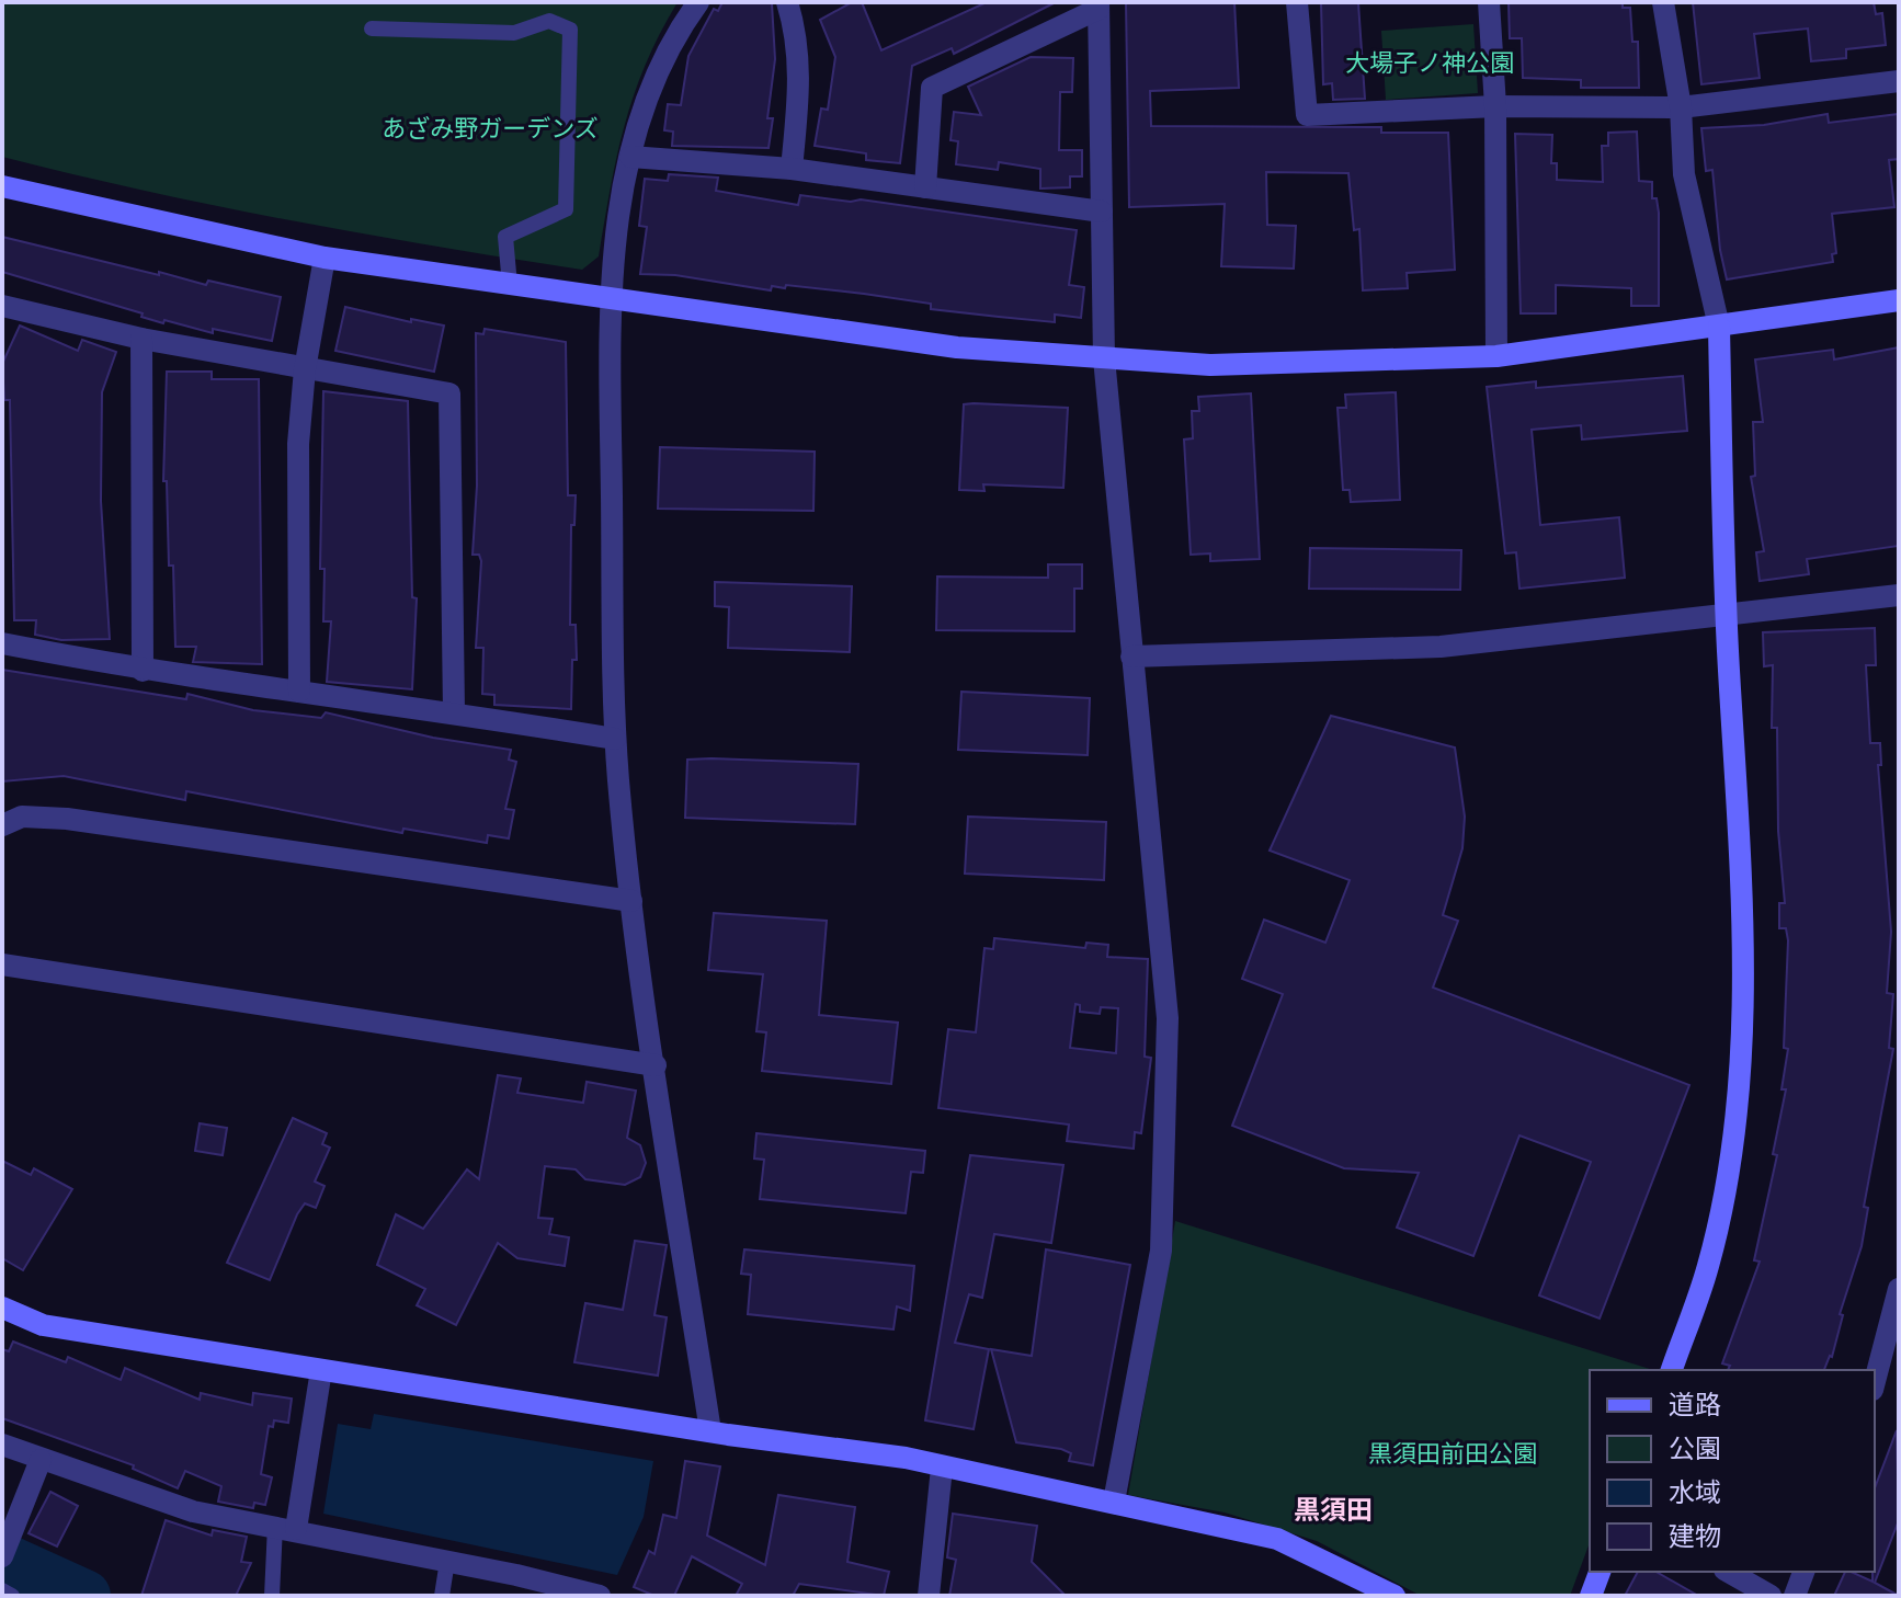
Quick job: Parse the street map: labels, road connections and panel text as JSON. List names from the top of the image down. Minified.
{"districts":["黒須田"],"parks":["大場子ノ神公園","あざみ野ガーデンズ","黒須田前田公園"],"legend":["道路","公園","水域","建物"]}
